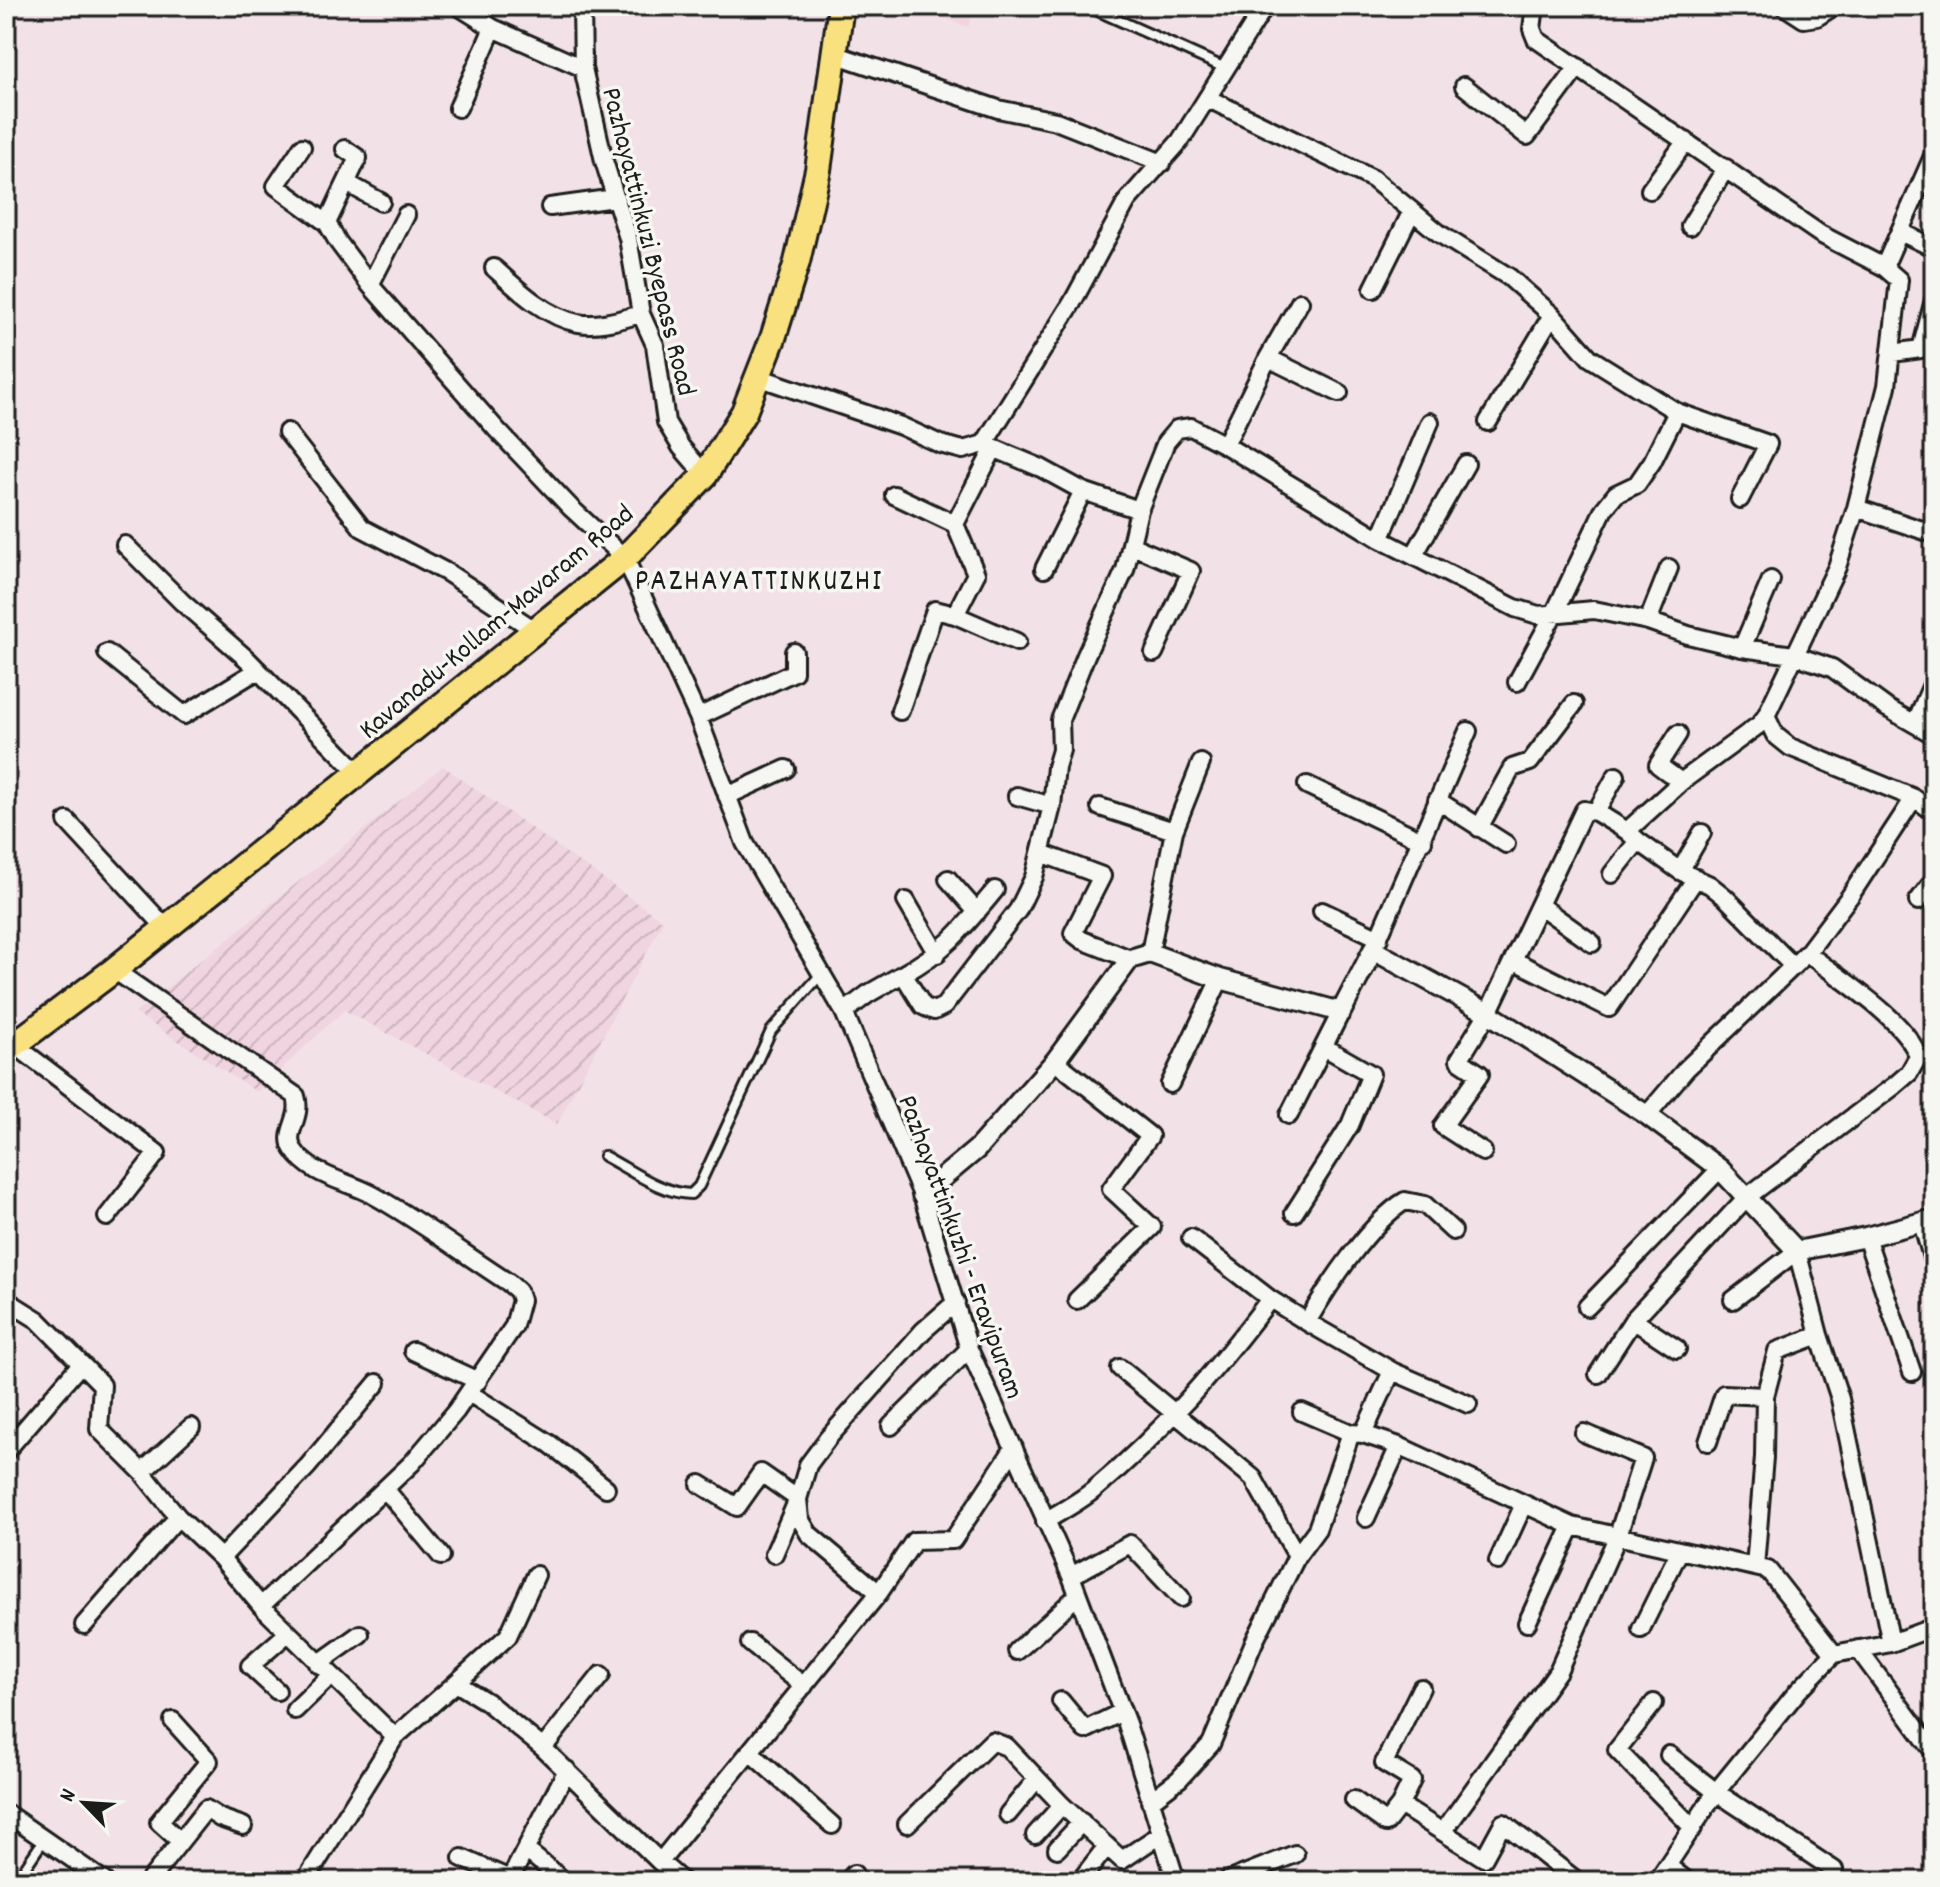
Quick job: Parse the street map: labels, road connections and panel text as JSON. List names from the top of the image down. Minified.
{"streets":{"main road":["Kavanadu-Kollam-Mavaram Road"],"street":["Pazhayattinkuzi Byepass Road","Pazhayattinkuzhi - Eravipuram"]},"crossings":[["Pazhayattinkuzi Byepass Road","Kavanadu-Kollam-Mavaram Road"],["Kavanadu-Kollam-Mavaram Road","Pazhayattinkuzhi - Eravipuram"]],"districts":["PAZHAYATTINKUZHI"],"north":"top left"}
